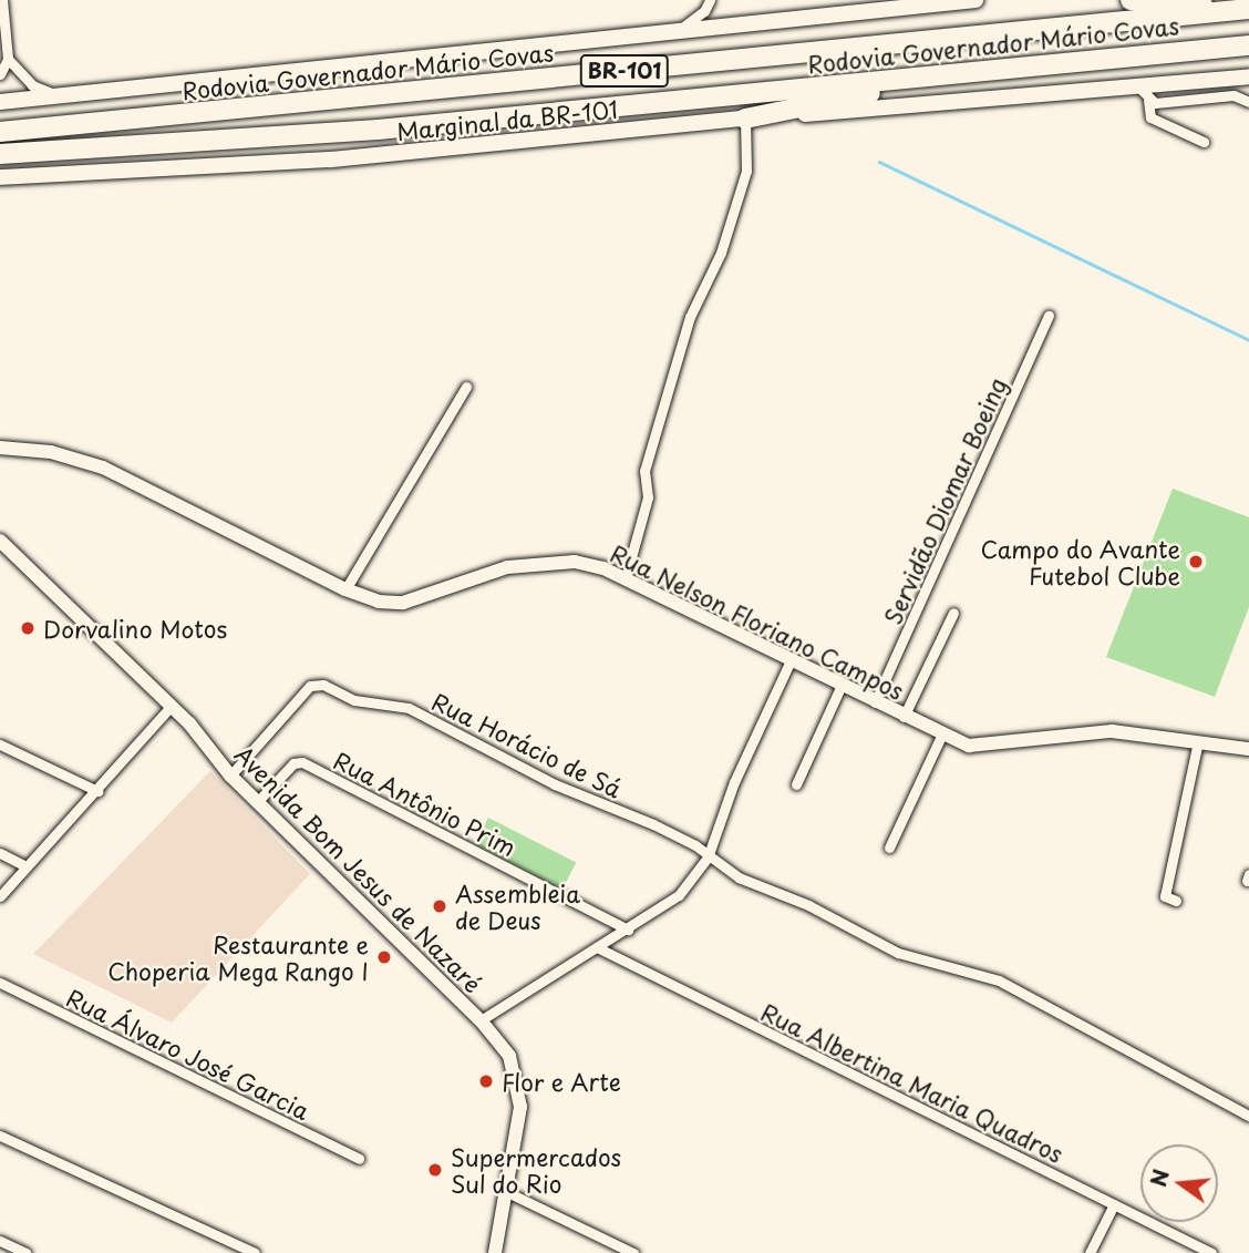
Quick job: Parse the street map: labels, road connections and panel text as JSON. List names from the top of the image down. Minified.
{"streets":{"highway":["Rodovia Governador Mário Covas","BR-101"],"main road":["Marginal da BR-101"],"street":["Servidão Diomar Boeing","Rua Nelson Floriano Campos","Rua Horácio de Sá","Rua Antônio Prim","Avenida Bom Jesus de Nazaré","Rua Álvaro José Garcia","Rua Albertina Maria Quadros"]},"crossings":[["Servidão Diomar Boeing","Rua Nelson Floriano Campos"],["Rua Horácio de Sá","Avenida Bom Jesus de Nazaré"],["Rua Antônio Prim","Avenida Bom Jesus de Nazaré"]],"places":["Campo do Avante Futebol Clube","Dorvalino Motos","Assembleia de Deus","Restaurante e Choperia Mega Rango I","Flor e Arte","Supermercados Sul do Rio"],"north":"left"}
